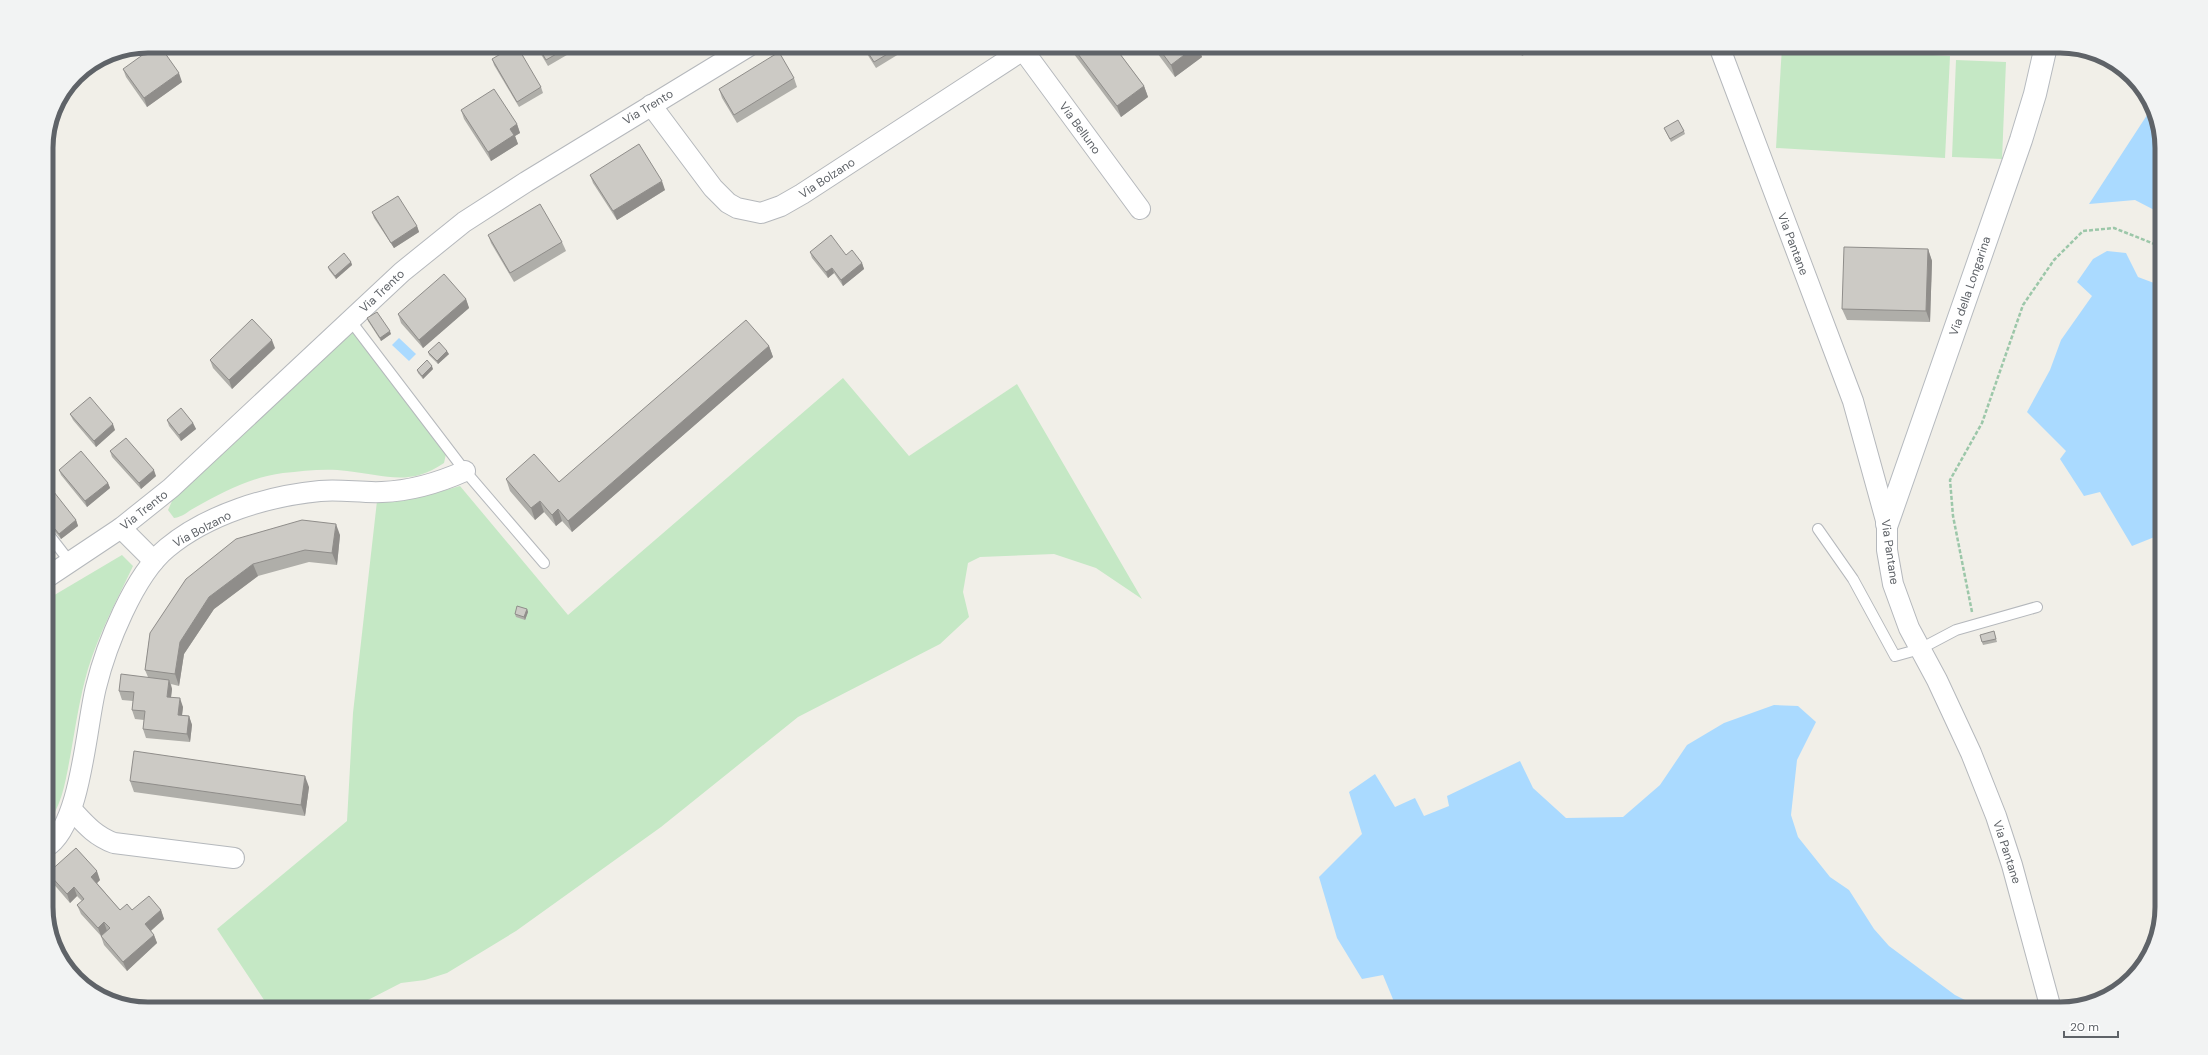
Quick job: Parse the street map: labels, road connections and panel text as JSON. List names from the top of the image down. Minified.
{"streets":{"street":["Via Trento","Via Belluno","Via Bolzano","Via Pantane","Via della Longarina"]},"crossings":[["Via Trento","Via Bolzano"],["Via Pantane","Via della Longarina"]],"scale_bar":"20 m"}
